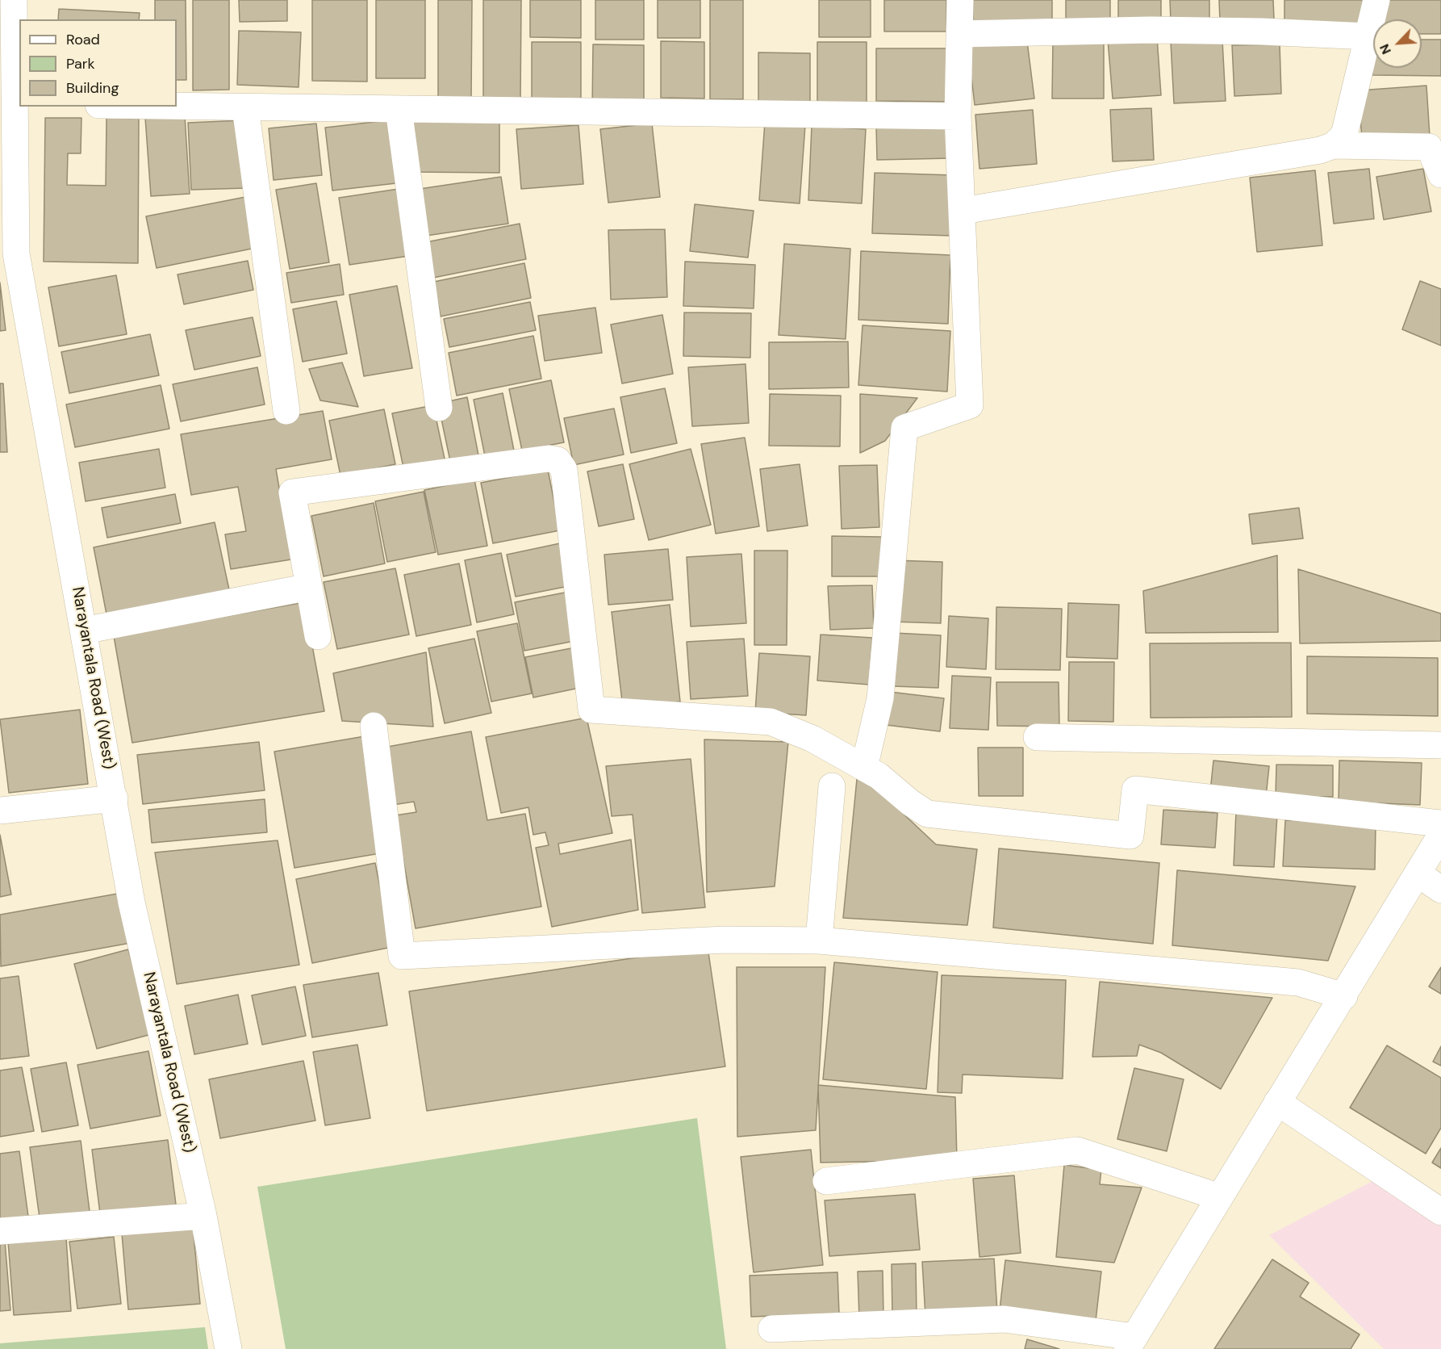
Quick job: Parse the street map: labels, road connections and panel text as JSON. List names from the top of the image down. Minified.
{"streets":{"street":["Narayantala Road (West)"]},"legend":["Road","Park","Building"],"north":"bottom left"}
